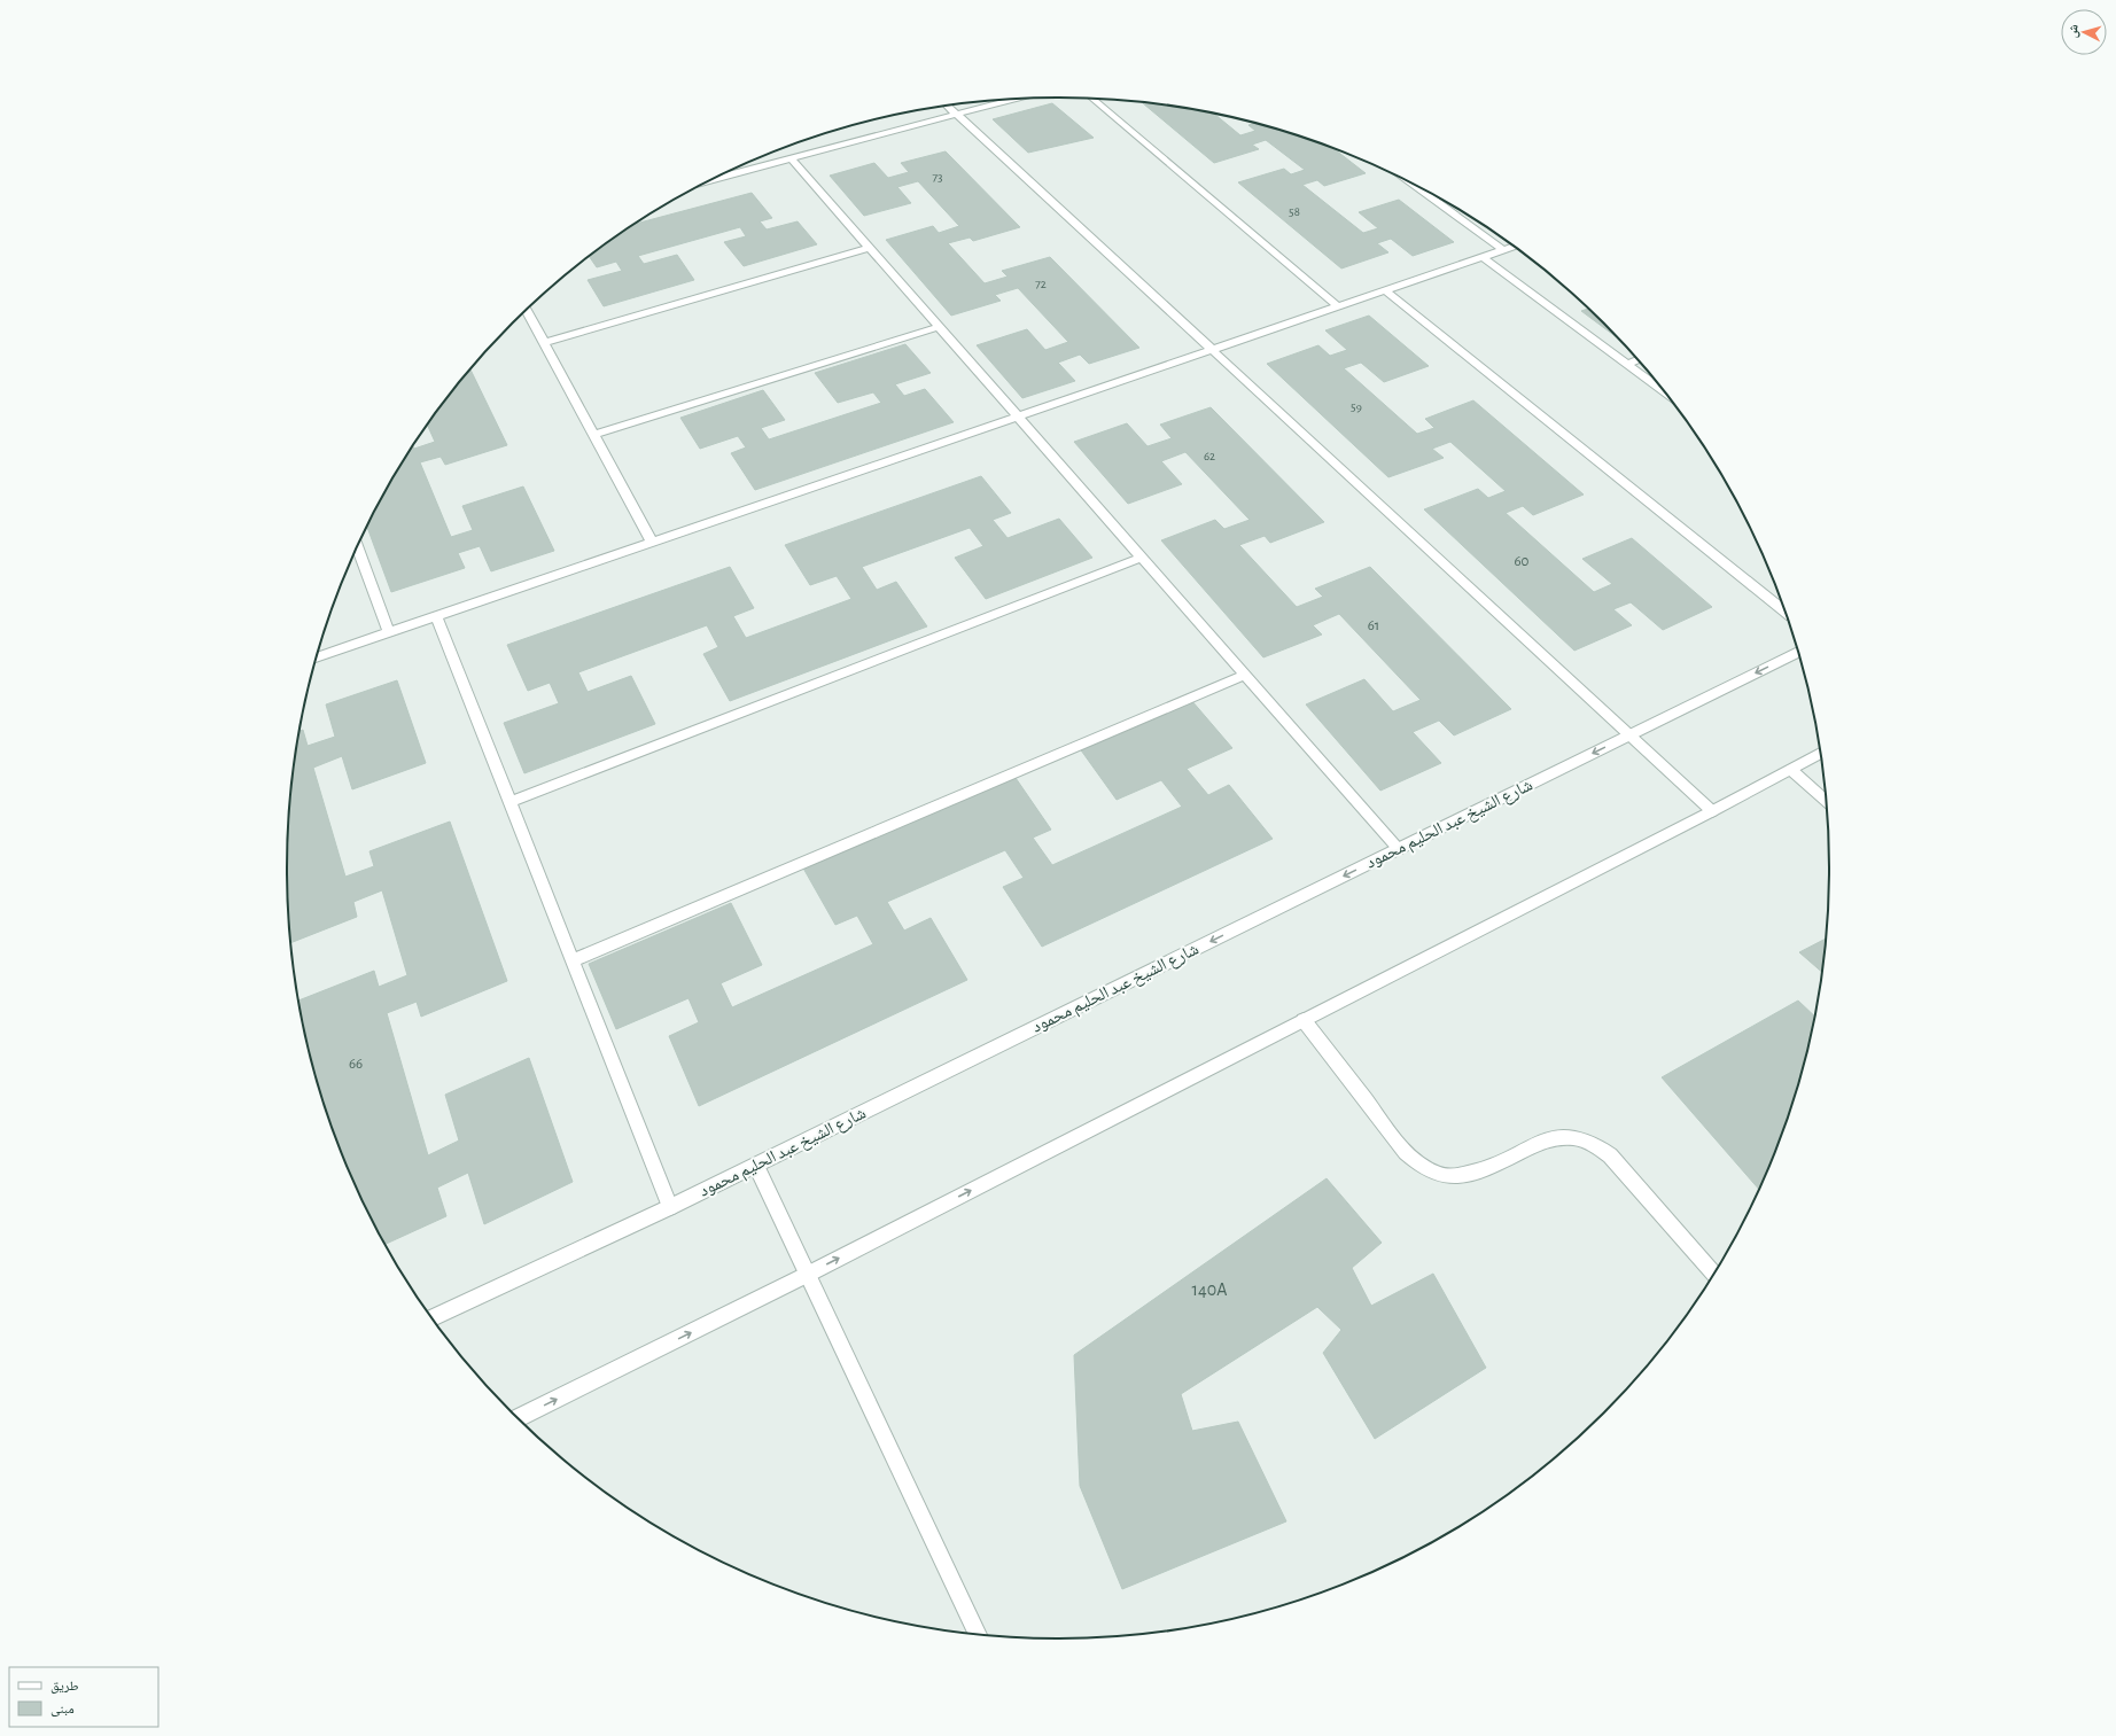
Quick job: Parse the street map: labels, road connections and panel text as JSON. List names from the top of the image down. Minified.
{"streets":{"street":["شارع الشيخ عبد الحليم محمود"]},"house_numbers":["73","58","72","59","62","60","61","66","140A"],"legend":["طريق","مبنى"],"north":"left"}
